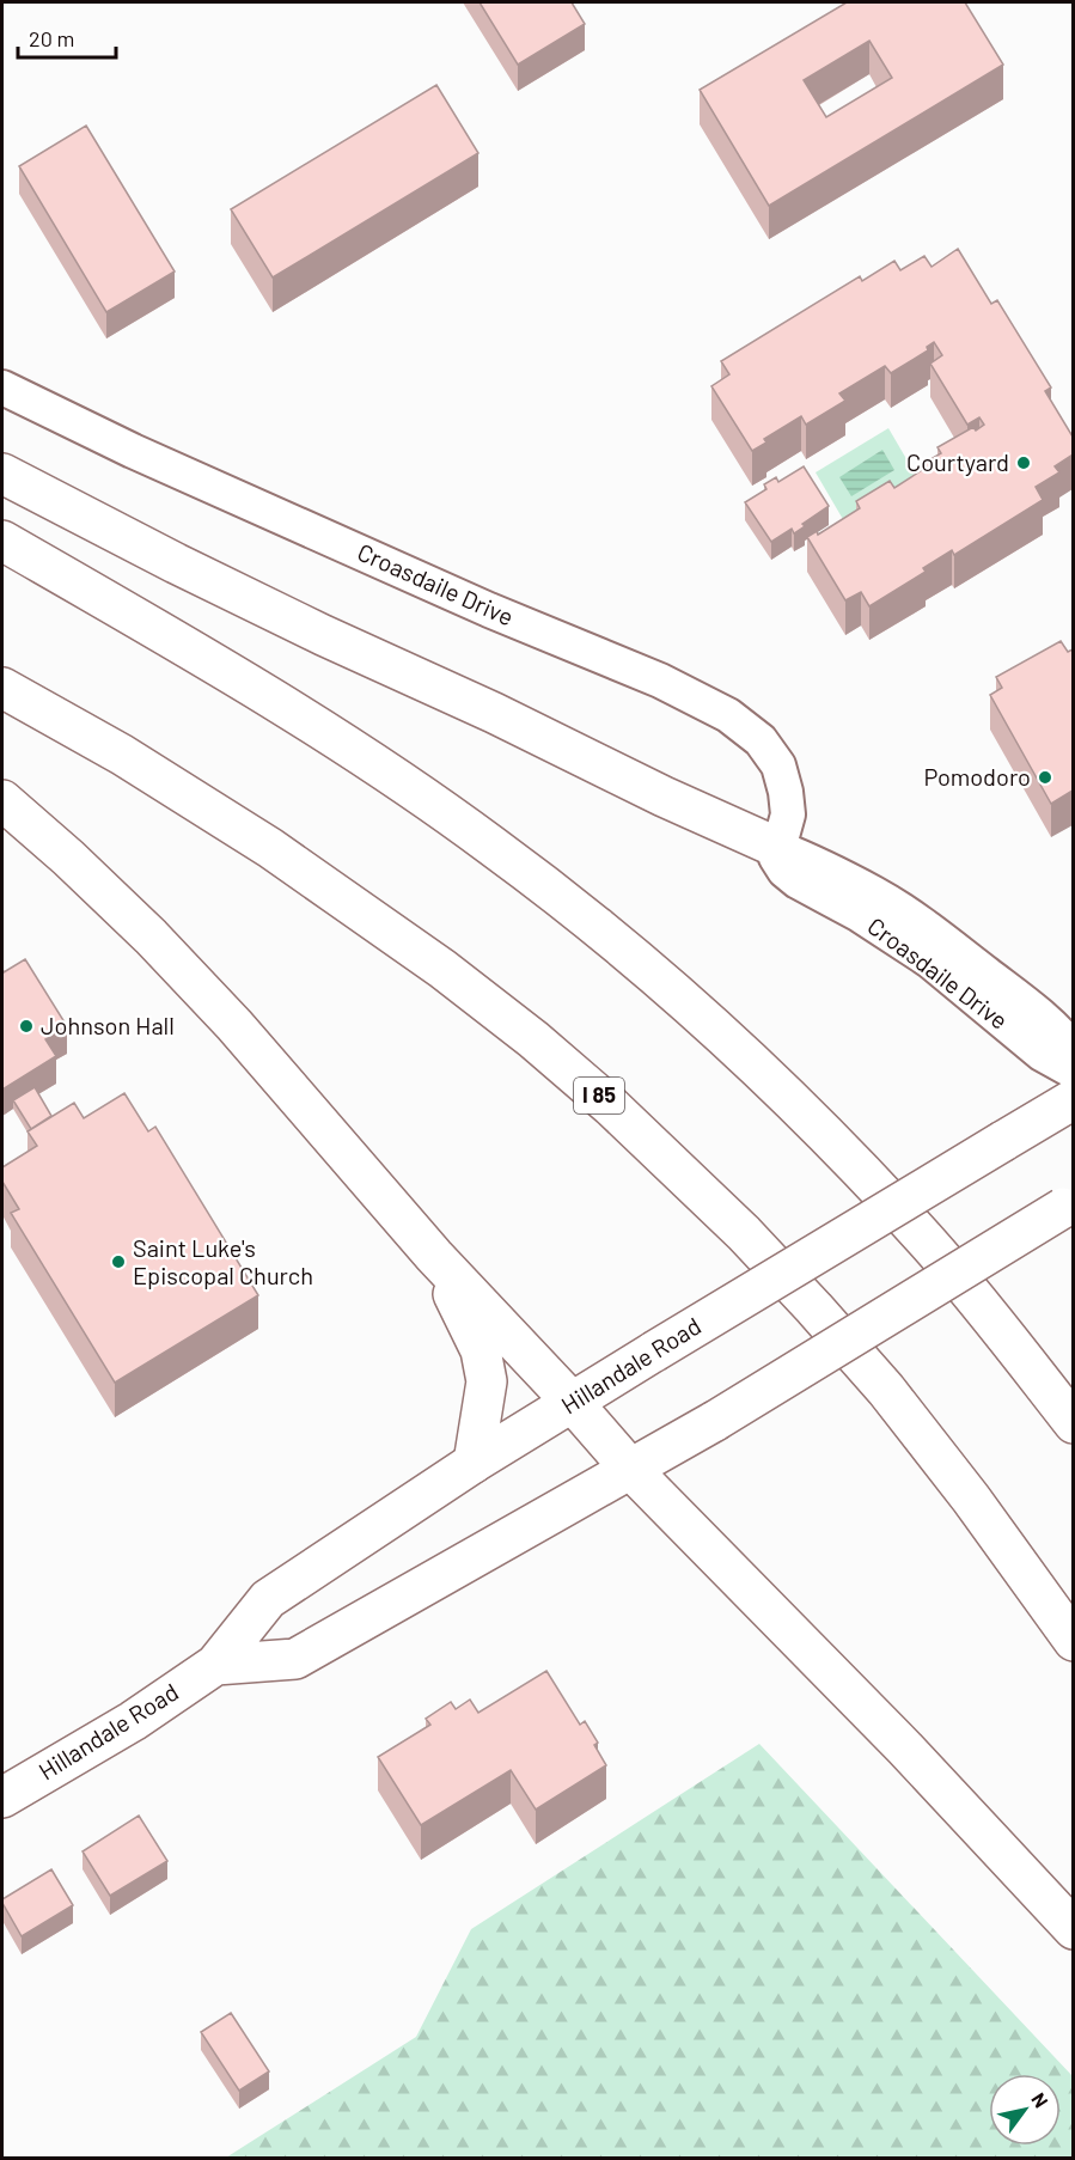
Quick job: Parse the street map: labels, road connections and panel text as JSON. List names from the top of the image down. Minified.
{"streets":{"main road":["I 85","Hillandale Road"],"street":["Croasdaile Drive"]},"places":["Courtyard","Pomodoro","Johnson Hall","Saint Luke's Episcopal Church"],"scale_bar":"20 m","north":"top right"}
